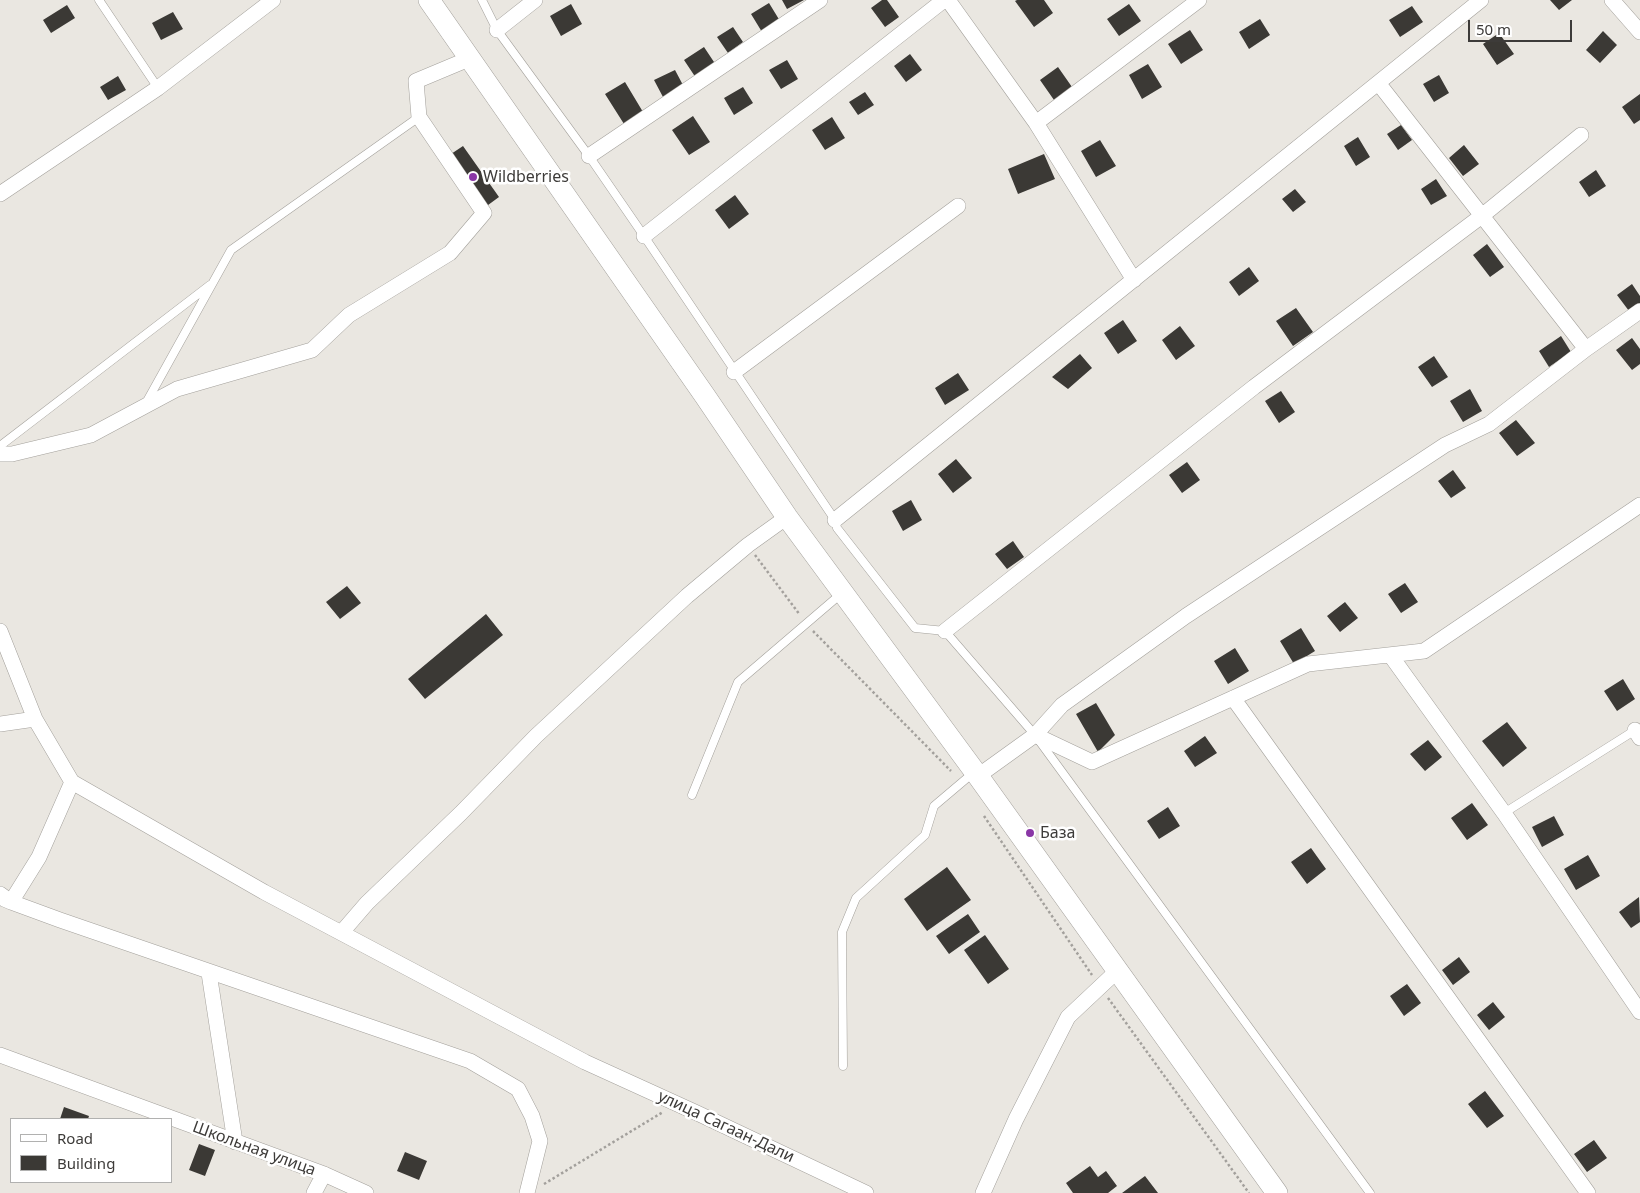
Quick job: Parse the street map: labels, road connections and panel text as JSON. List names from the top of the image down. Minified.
{"streets":{"street":["улица Сагаан-Дали","Школьная улица"]},"places":["Wildberries","База"],"legend":["Road","Building"],"scale_bar":"50 m"}
